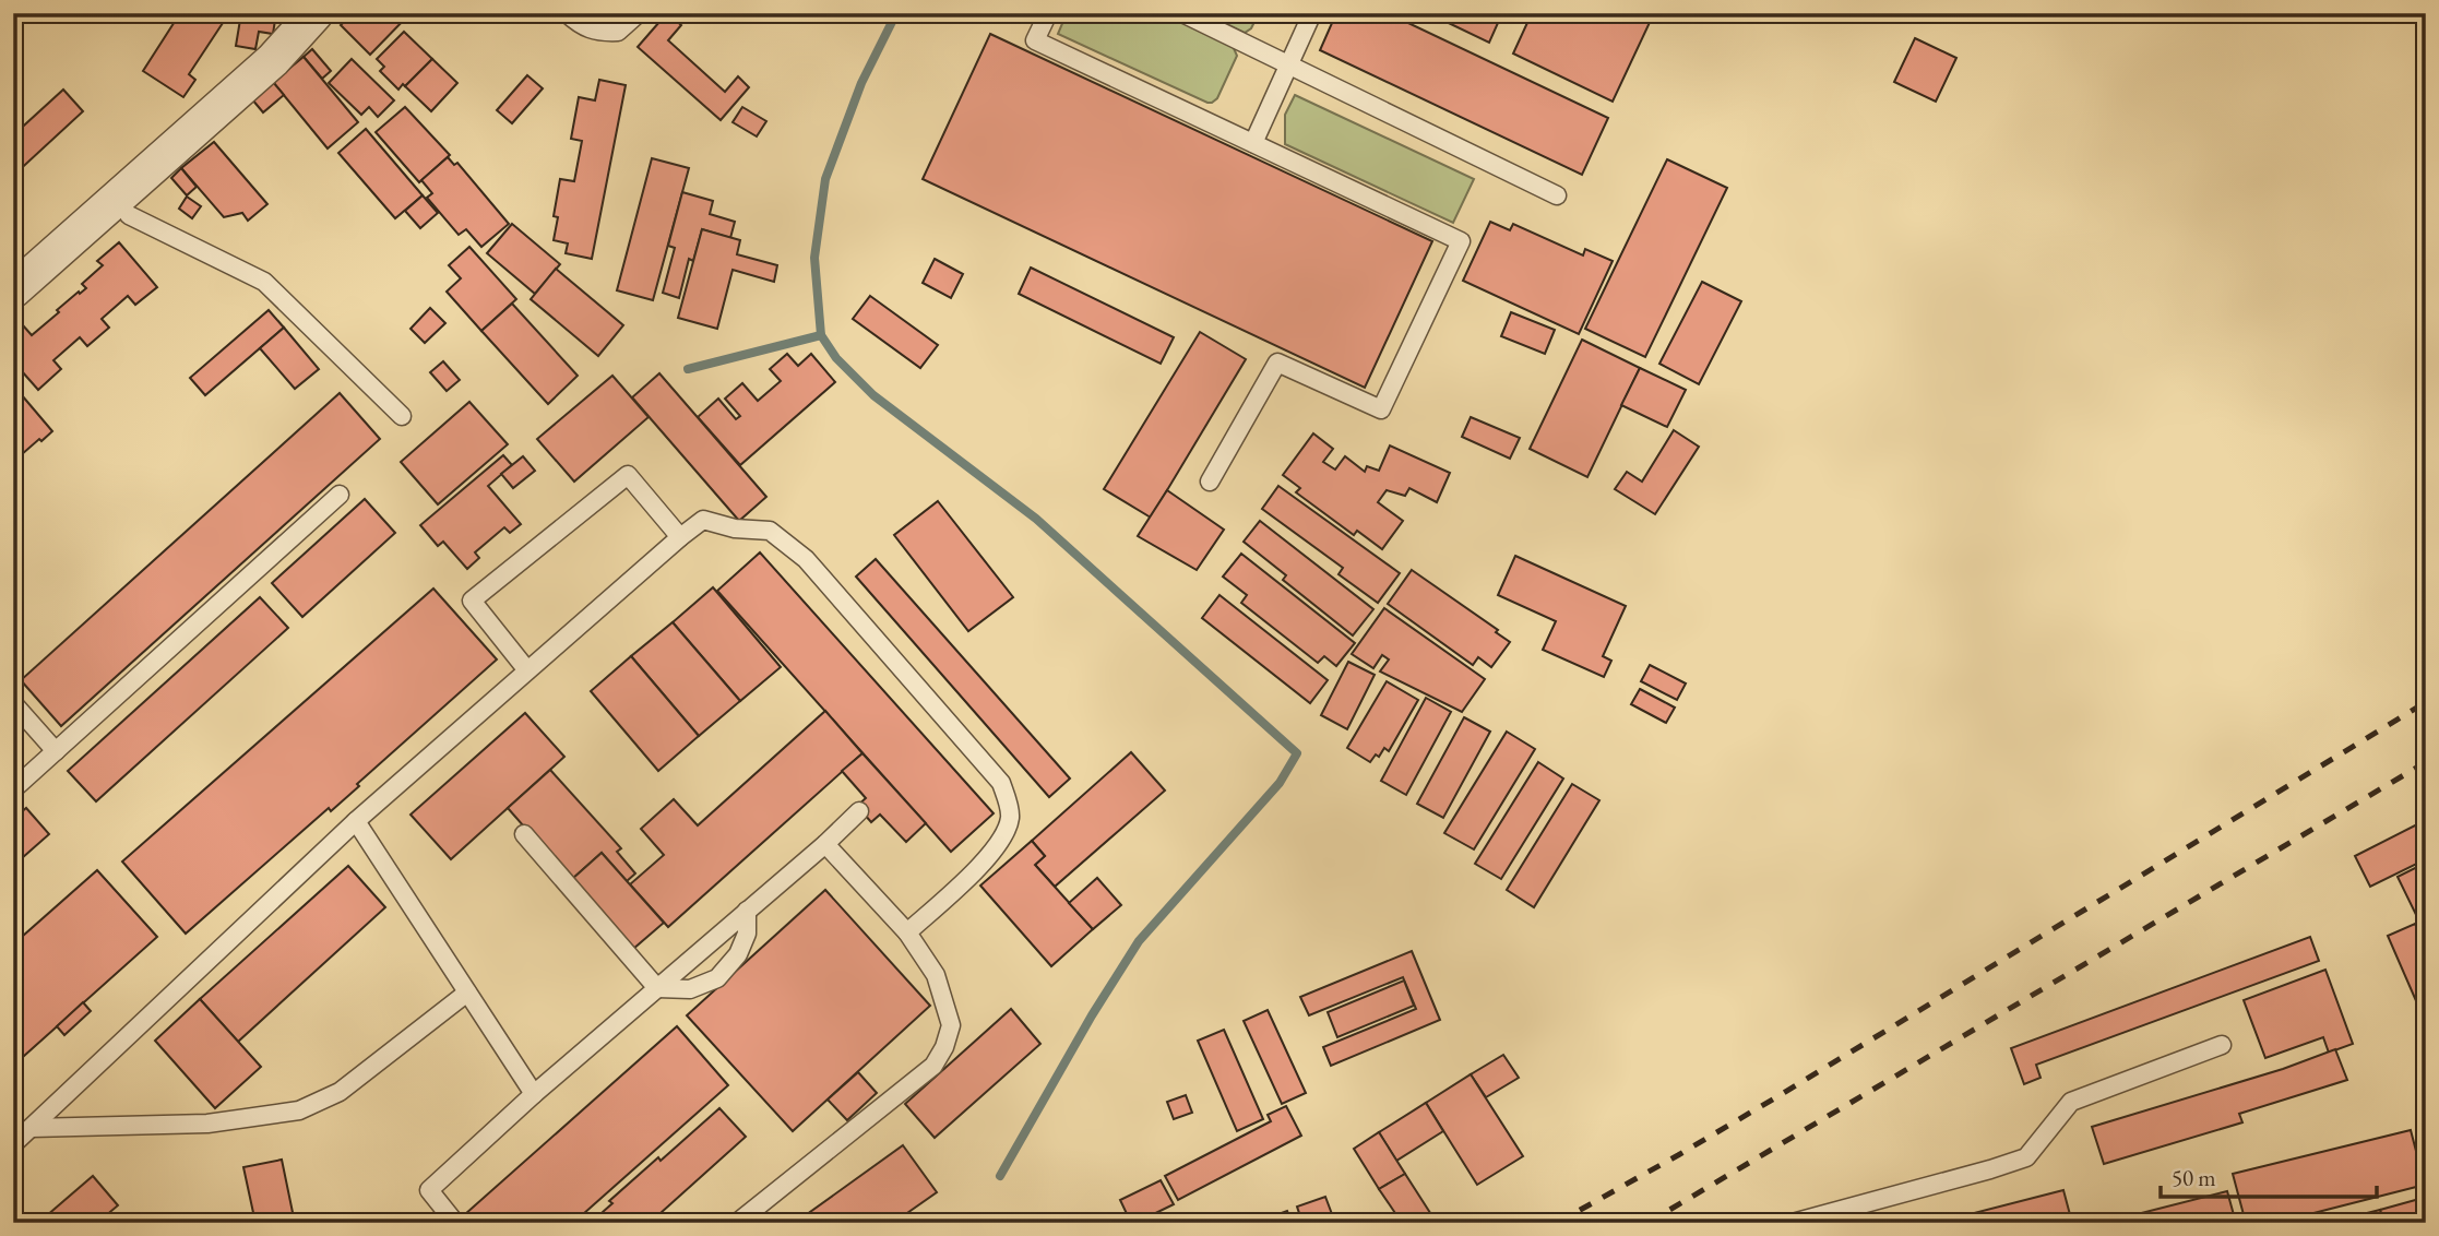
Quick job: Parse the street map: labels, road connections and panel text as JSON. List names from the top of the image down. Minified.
{"scale_bar":"50 m"}
